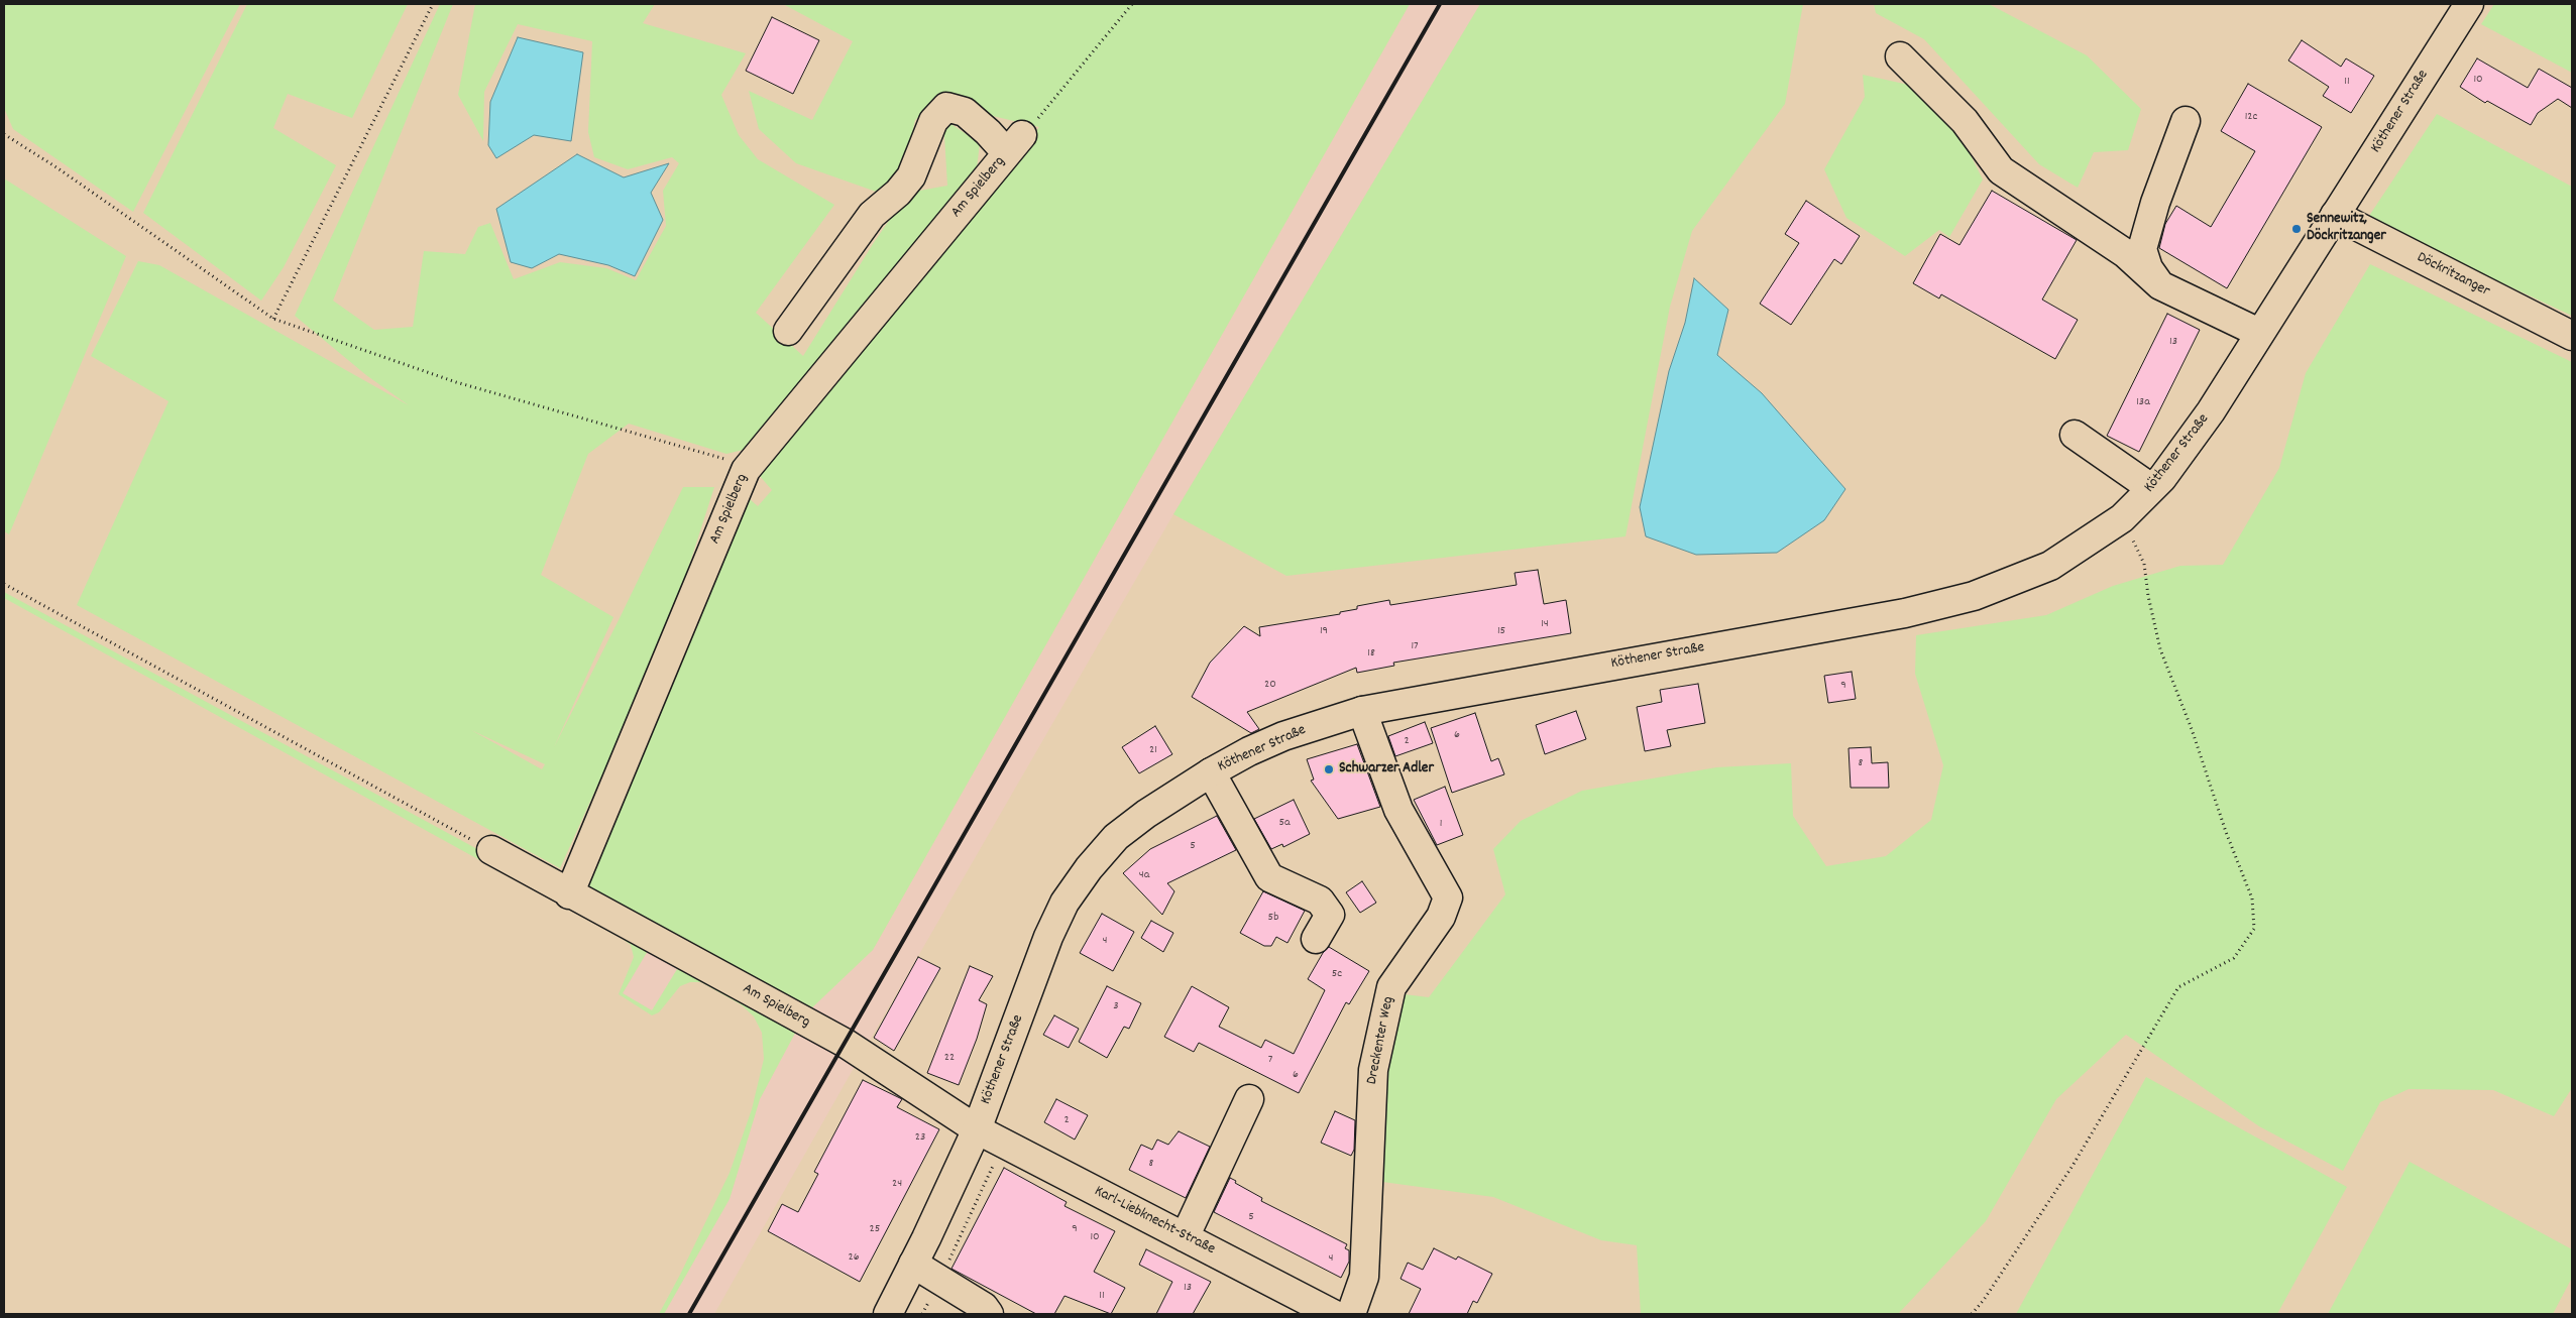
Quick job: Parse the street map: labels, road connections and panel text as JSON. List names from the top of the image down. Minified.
{"streets":{"street":["Köthener Straße","Am Spielberg","Döckritzanger","Dreckenter Weg","Karl-Liebknecht-Straße"]},"crossings":[["Köthener Straße","Am Spielberg"],["Köthener Straße","Döckritzanger"],["Köthener Straße","Dreckenter Weg"],["Köthener Straße","Karl-Liebknecht-Straße"],["Am Spielberg","Karl-Liebknecht-Straße"]],"places":["Sennewitz, Döckritzanger","Schwarzer Adler"],"house_numbers":["10","11","12c","13","13a","14","19","15","17","18","20","9","6","2","21","8","5a","1","5","4a","5b","4","5c","3","22","7","6","2","23","8","24","5","25","9","10","26","4","13","11"]}
